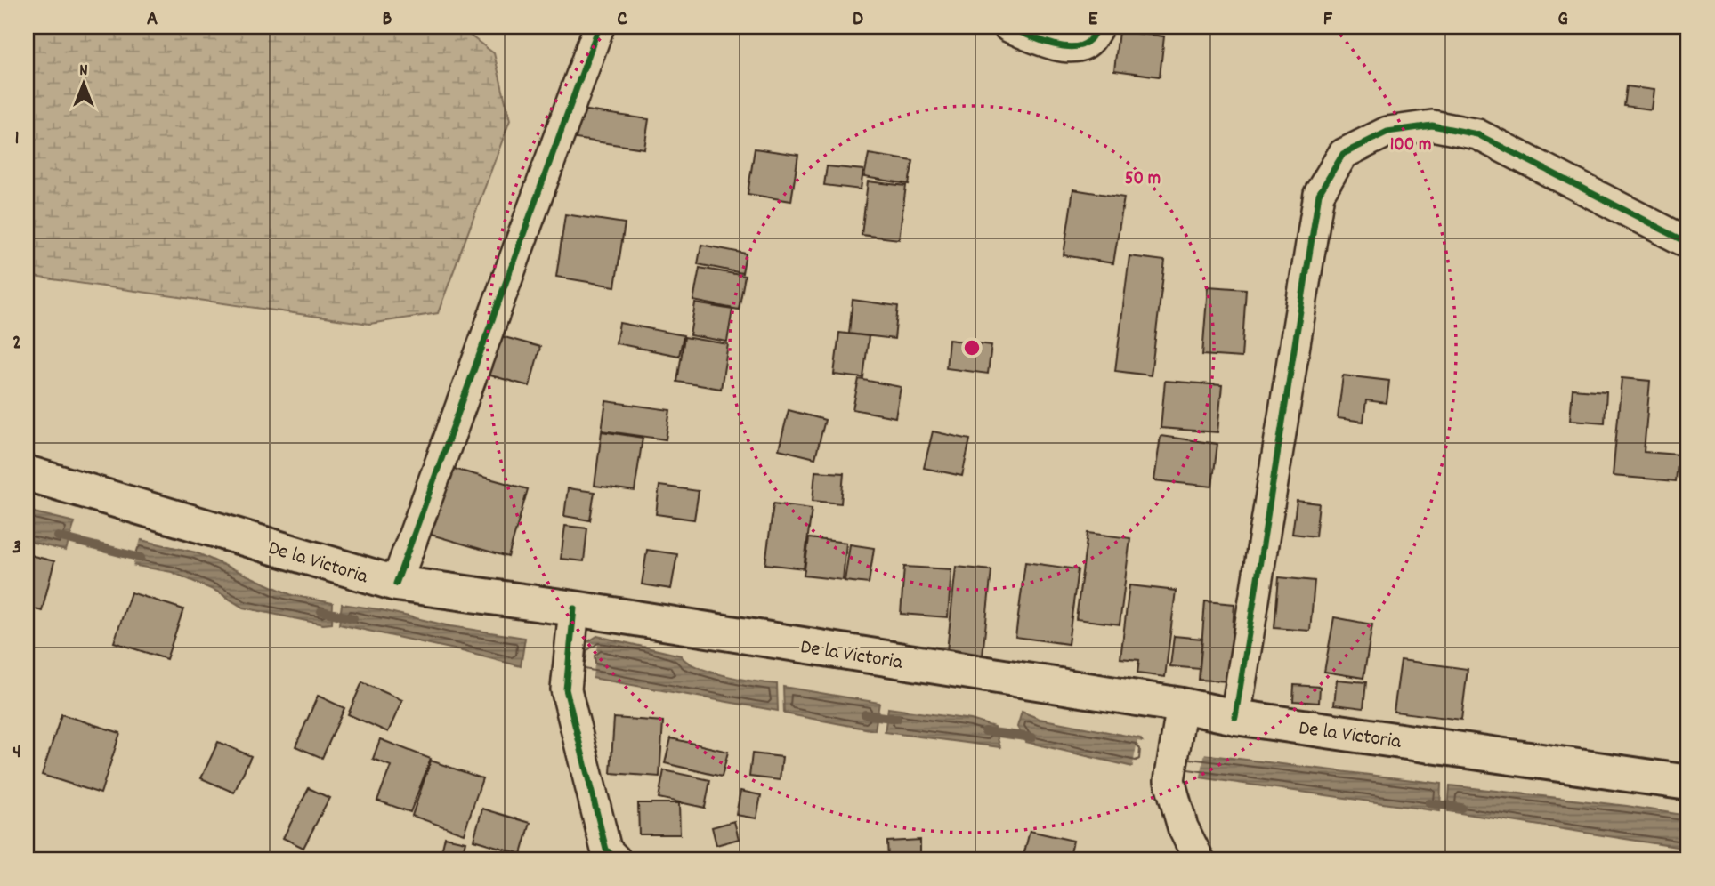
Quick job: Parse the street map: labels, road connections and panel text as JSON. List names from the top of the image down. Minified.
{"streets":{"main road":["De la Victoria"]},"north":"top","grid":{"columns":["A","B","C","D","E","F","G"],"rows":["1","2","3","4"]},"rings":["100 m","50 m"]}
